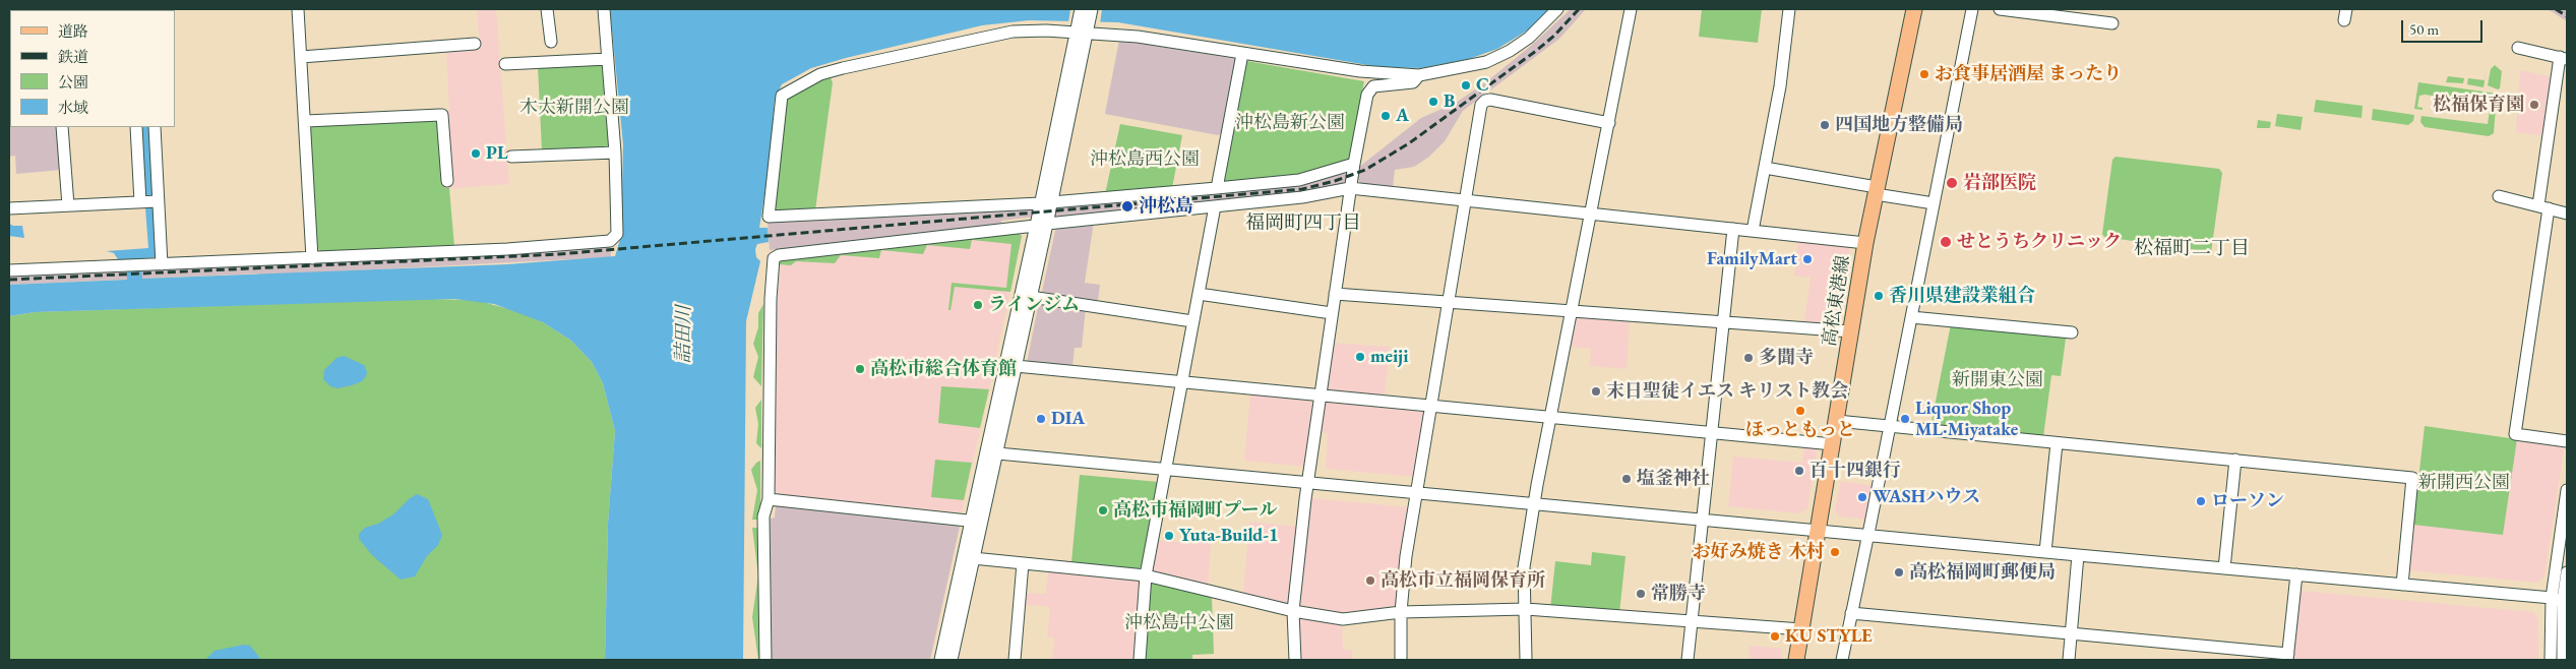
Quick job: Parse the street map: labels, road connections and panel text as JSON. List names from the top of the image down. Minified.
{"streets":{"main road":["高松東港線"]},"districts":["福岡町四丁目","松福町二丁目"],"water":["詰田川"],"parks":["木太新開公園","沖松島新公園","沖松島西公園","新開東公園","新開西公園","沖松島中公園"],"places":["お食事居酒屋 まったり","C","B","松福保育園","A","四国地方整備局","PL","岩部医院","沖松島","せとうちクリニック","FamilyMart","香川県建設業組合","ラインジム","meiji","多聞寺","高松市総合体育館","末日聖徒イエス キリスト教会","ほっともっと","DIA","Liquor Shop ML·Miyatake","百十四銀行","塩釜神社","WASHハウス","ローソン","高松市福岡町プール","Yuta-Build-1","お好み焼き 木村","高松福岡町郵便局","高松市立福岡保育所","常勝寺","KU STYLE"],"legend":["道路","鉄道","公園","水域"],"scale_bar":"50 m"}
